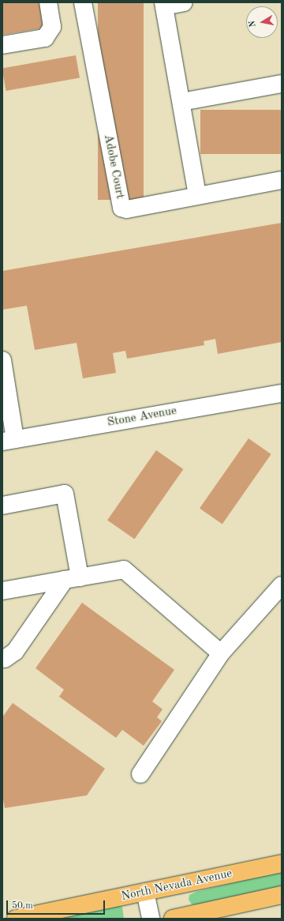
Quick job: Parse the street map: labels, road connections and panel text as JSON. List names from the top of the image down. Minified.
{"streets":{"main road":["North Nevada Avenue"],"street":["Adobe Court","Stone Avenue"]},"scale_bar":"50 m","north":"left"}
